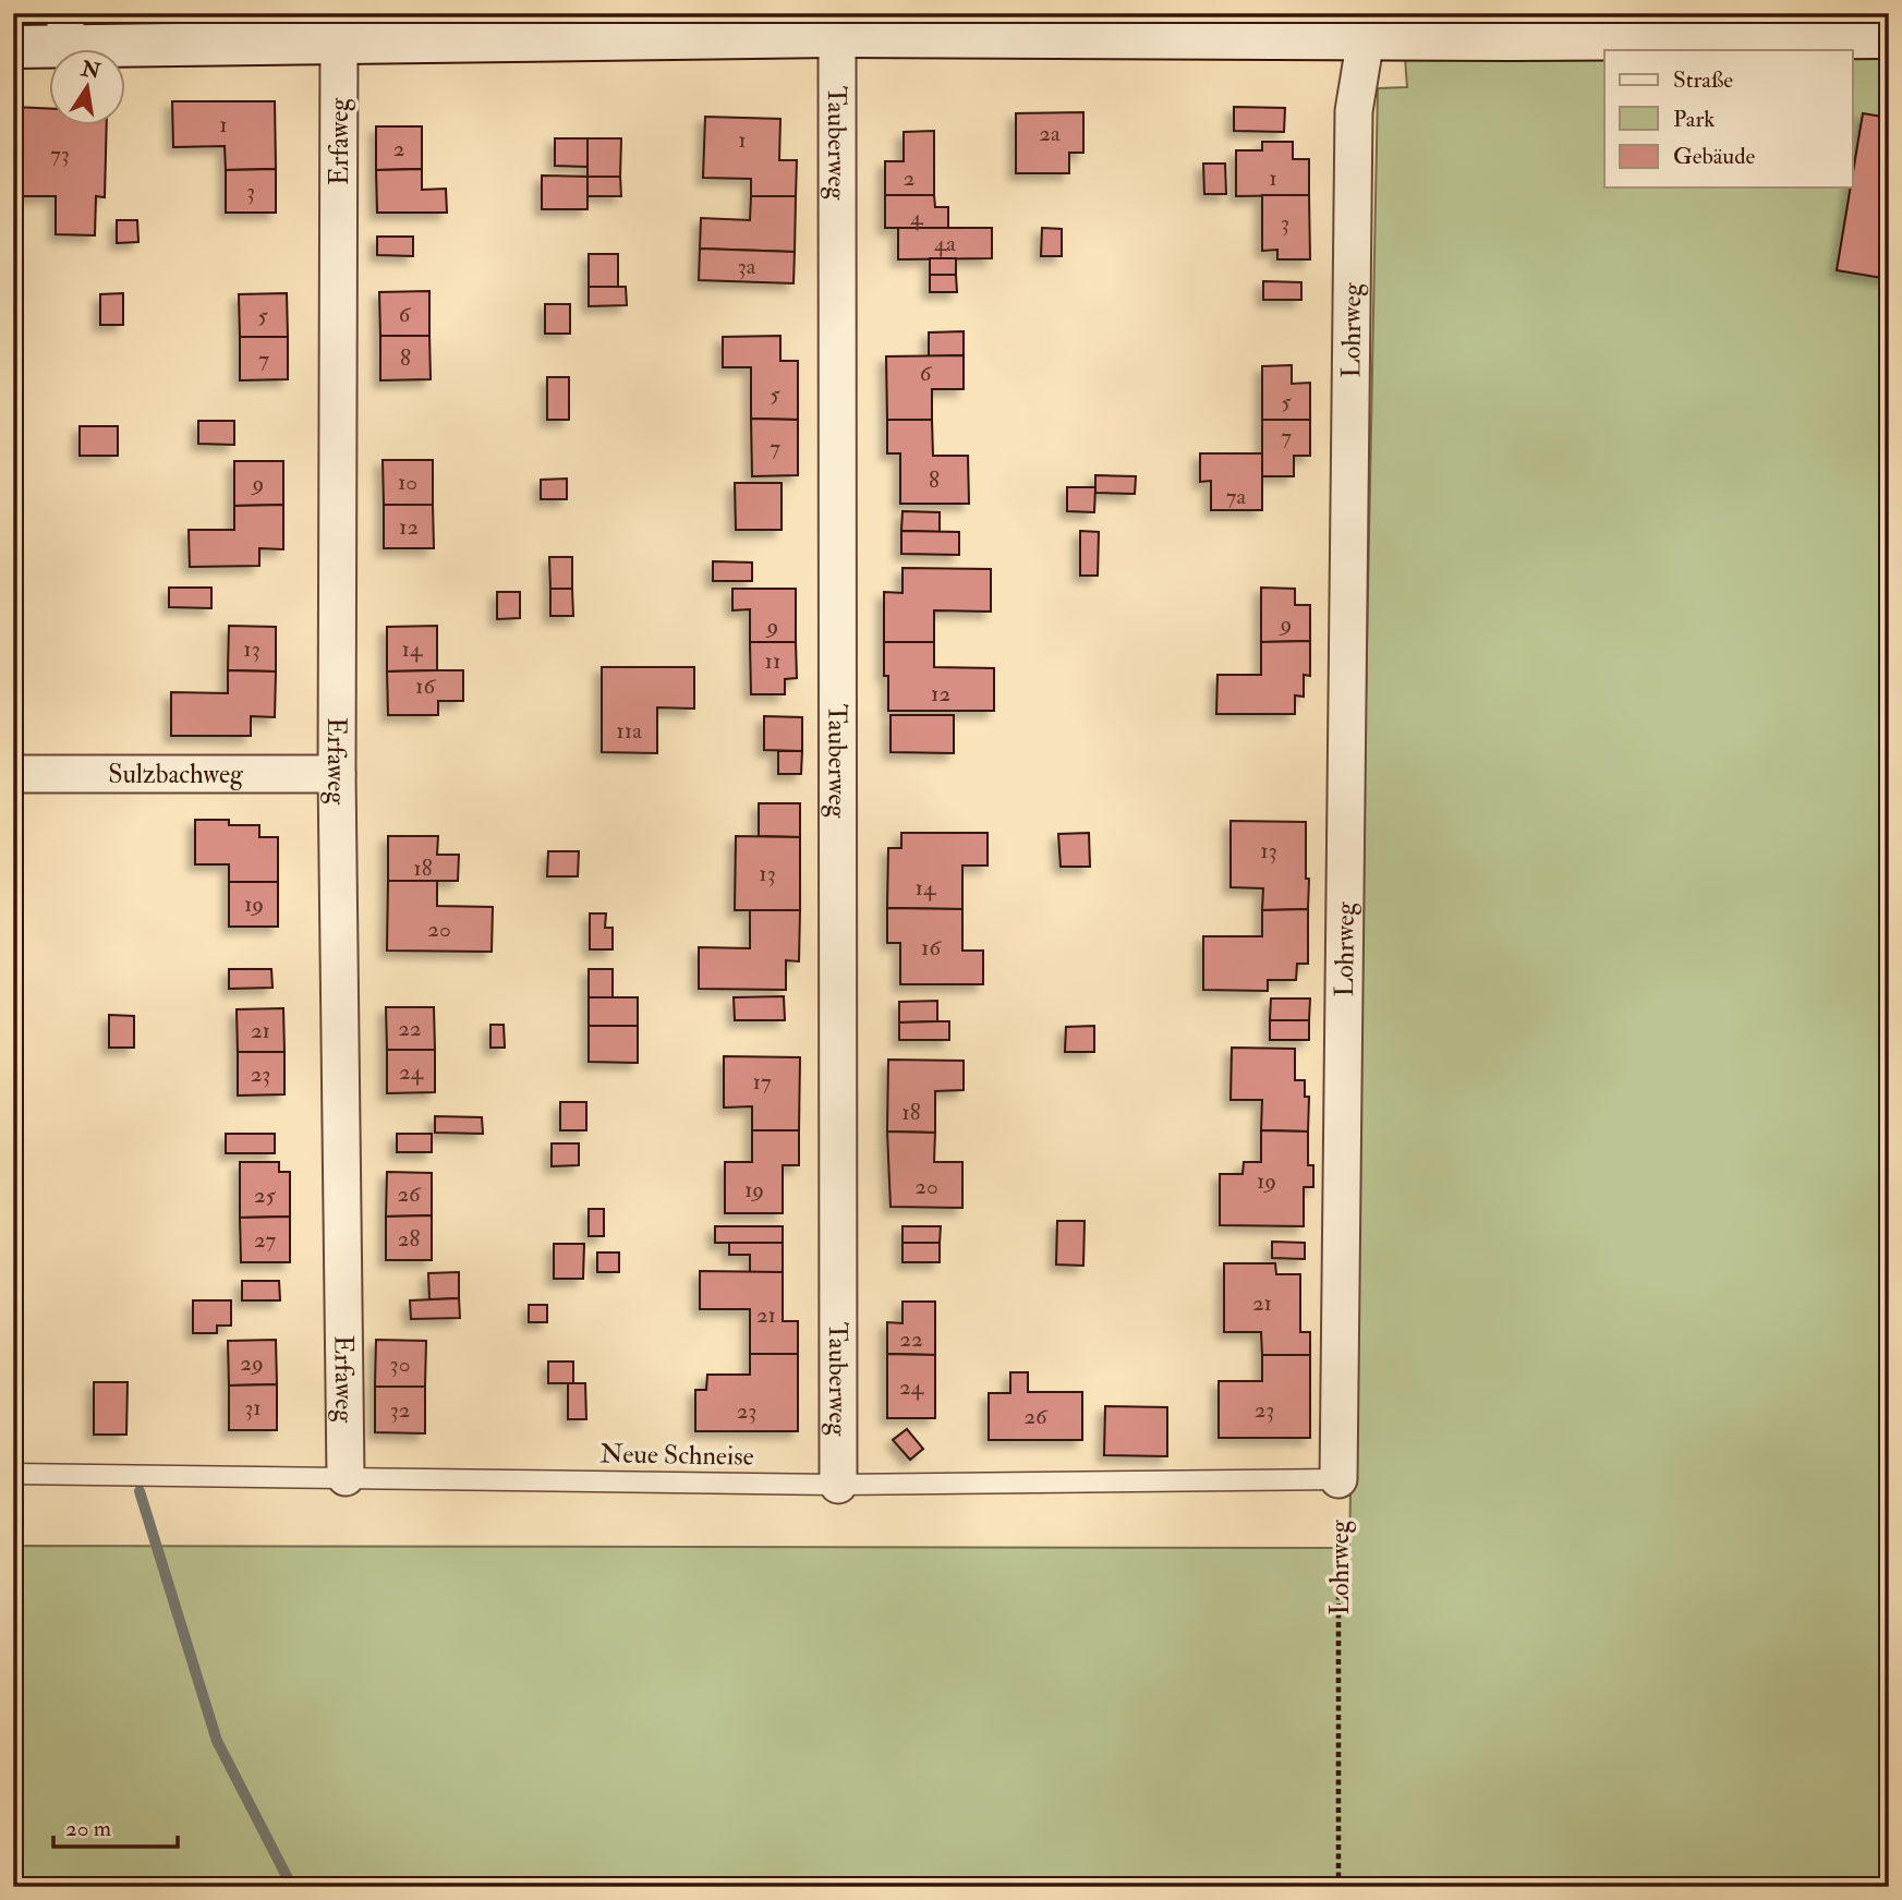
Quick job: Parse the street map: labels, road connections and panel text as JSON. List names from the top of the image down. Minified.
{"streets":{"street":["Erfaweg","Tauberweg","Lohrweg","Sulzbachweg"],"lane":["Neue Schneise"]},"crossings":[["Erfaweg","Sulzbachweg"],["Erfaweg","Neue Schneise"],["Tauberweg","Neue Schneise"],["Lohrweg","Neue Schneise"]],"house_numbers":["1","2a","1","2","73","2","1","3","4","3","4a","3a","6","5","8","7","6","5","5","7","7","8","10","9","7a","12","9","9","13","14","11","16","12","11a","13","18","13","14","19","20","16","22","21","24","23","17","18","19","20","19","26","25","28","27","21","21","22","29","30","24","31","32","23","23","26"],"legend":["Straße","Park","Gebäude"],"scale_bar":"20 m","north":"top"}
